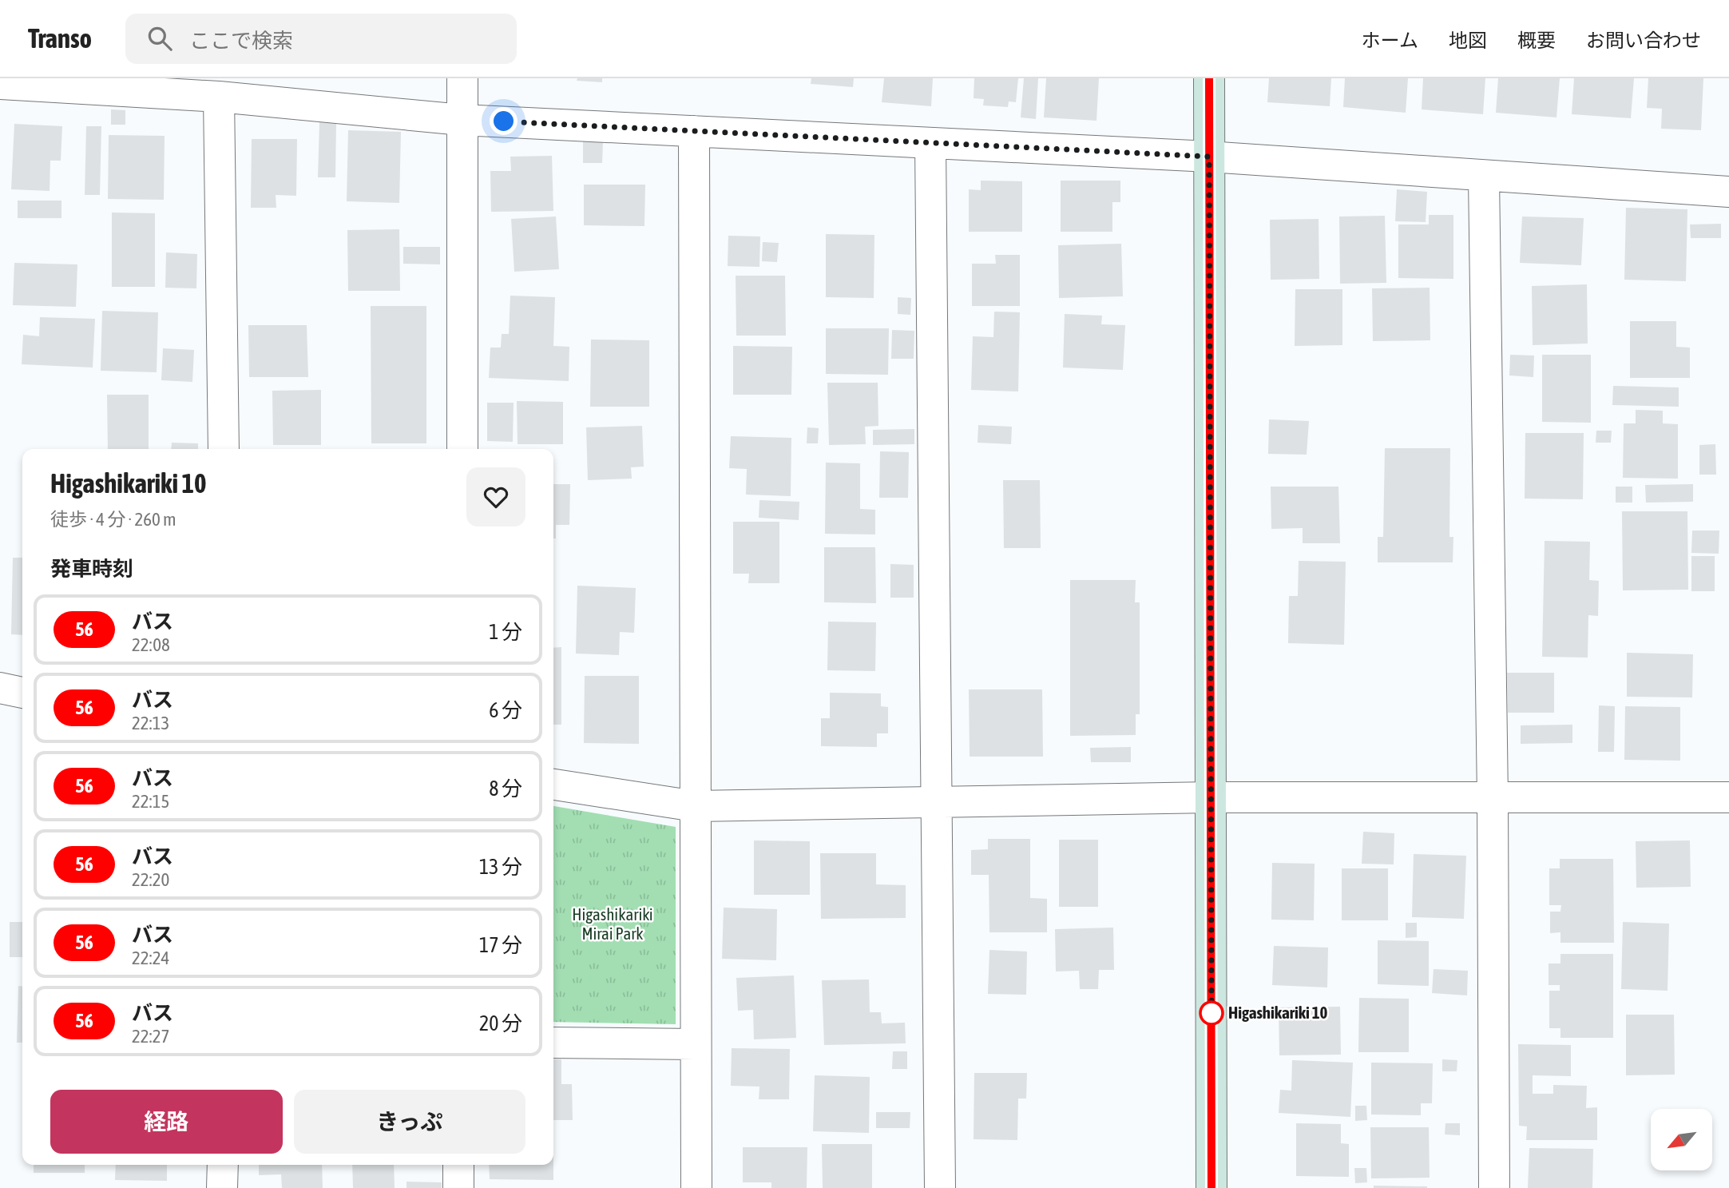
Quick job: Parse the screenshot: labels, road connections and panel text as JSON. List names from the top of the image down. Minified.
{"parks":["Higashikariki Mirai Park"],"places":["Higashikariki 10"],"lines":["bus line 56"],"north":"bottom left","page":{"header":"Transo","search":"ここで検索","nav":["ホーム","地図","概要","お問い合わせ"],"heading":[["Higashikariki 10","徒歩 · 4 分 · 260 m"],"発車時刻"],"list":[{"mark":"56","name":"バス","note":"22:08","value":"1 分"},{"mark":"56","name":"バス","note":"22:13","value":"6 分"},{"mark":"56","name":"バス","note":"22:15","value":"8 分"},{"mark":"56","name":"バス","note":"22:20","value":"13 分"},{"mark":"56","name":"バス","note":"22:24","value":"17 分"},{"mark":"56","name":"バス","note":"22:27","value":"20 分"}],"buttons":["経路","きっぷ"]}}
